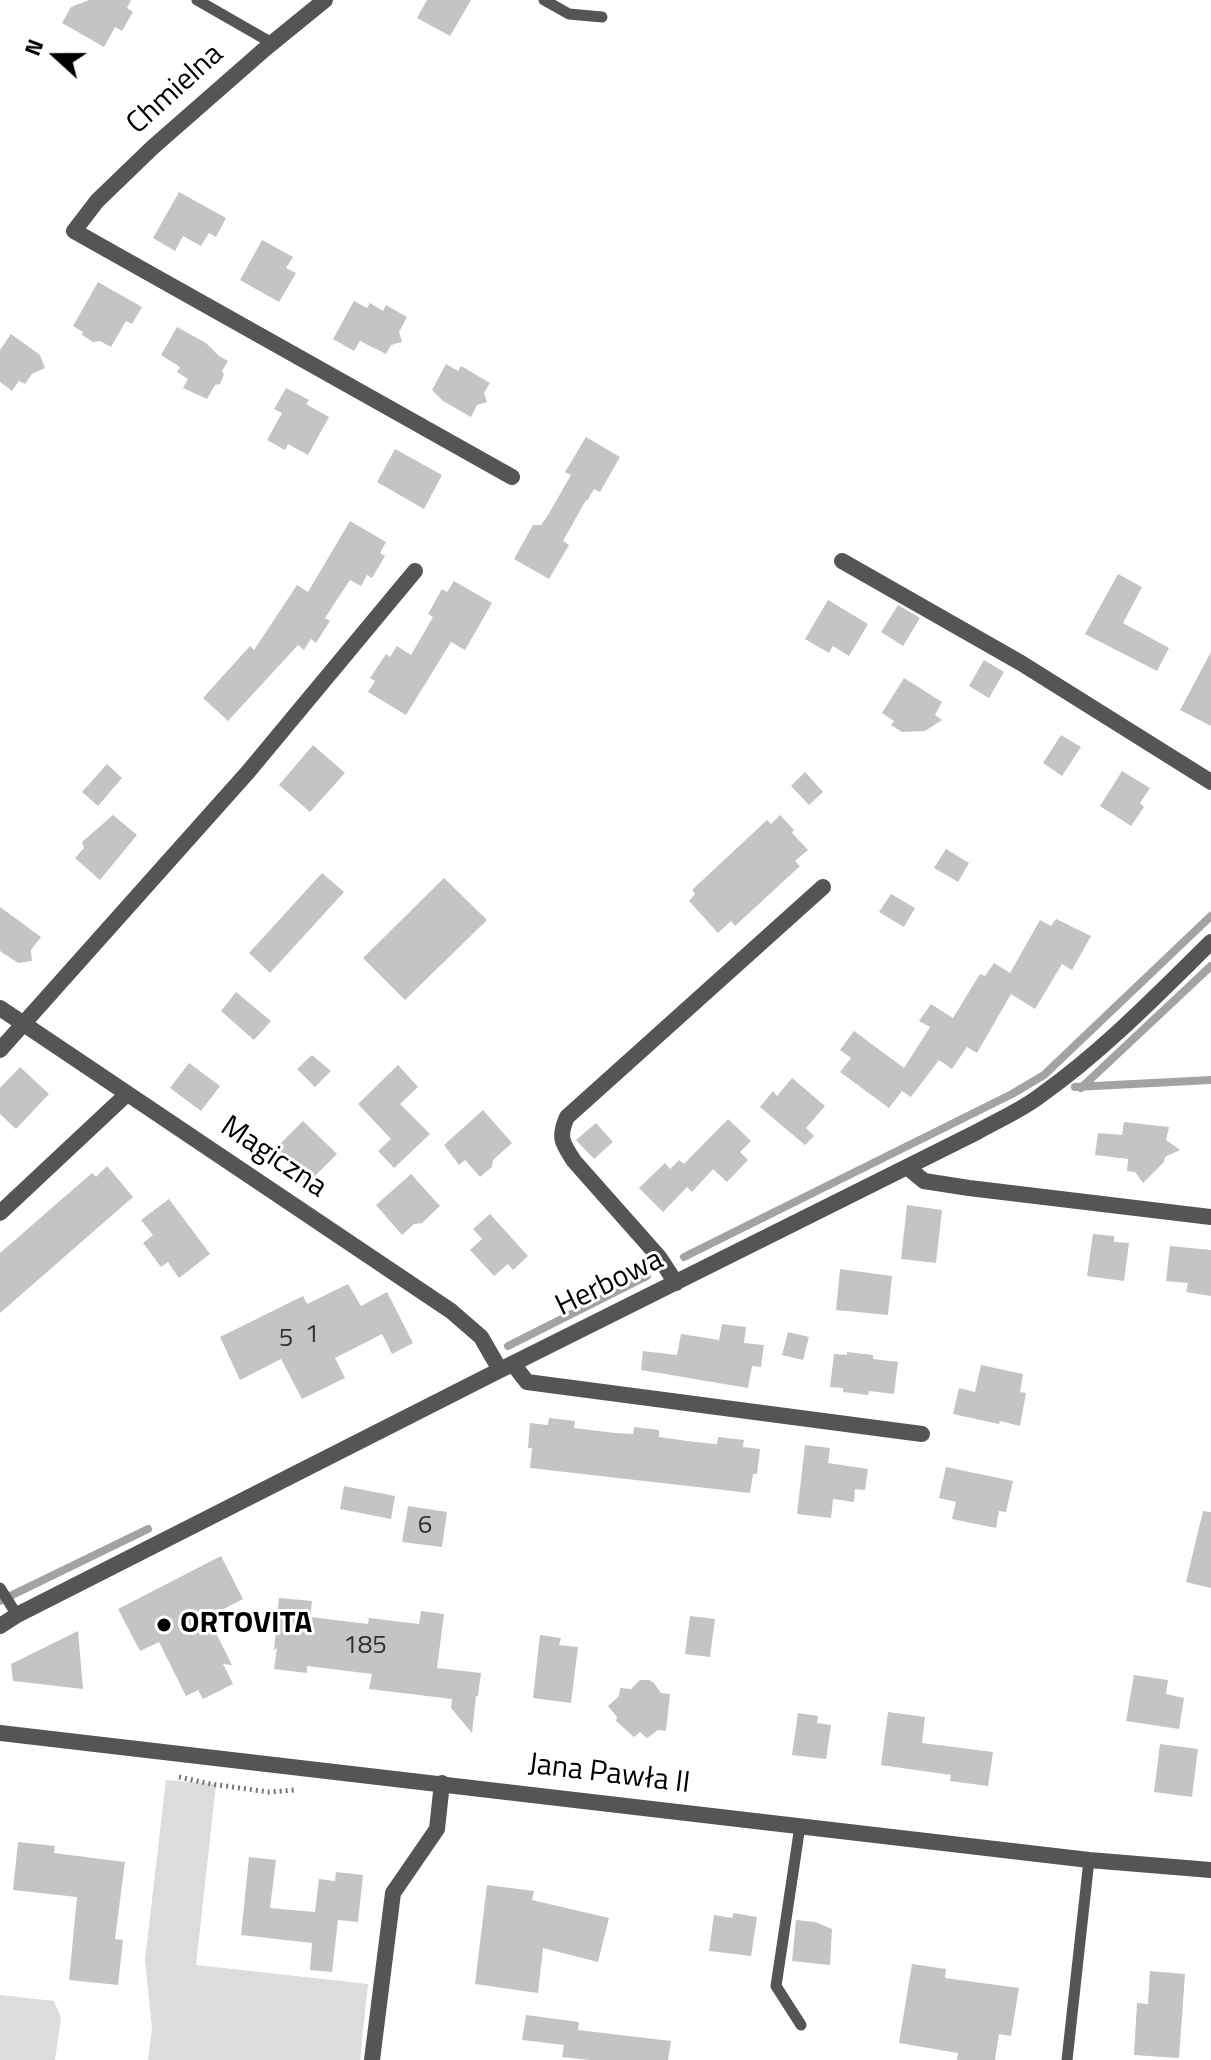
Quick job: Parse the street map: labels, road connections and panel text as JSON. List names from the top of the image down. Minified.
{"streets":{"street":["Chmielna","Magiczna","Herbowa","Jana Pawła II"]},"crossings":[["Magiczna","Herbowa"]],"places":["ORTOVITA"],"house_numbers":["1","5","6","185"],"north":"left"}
